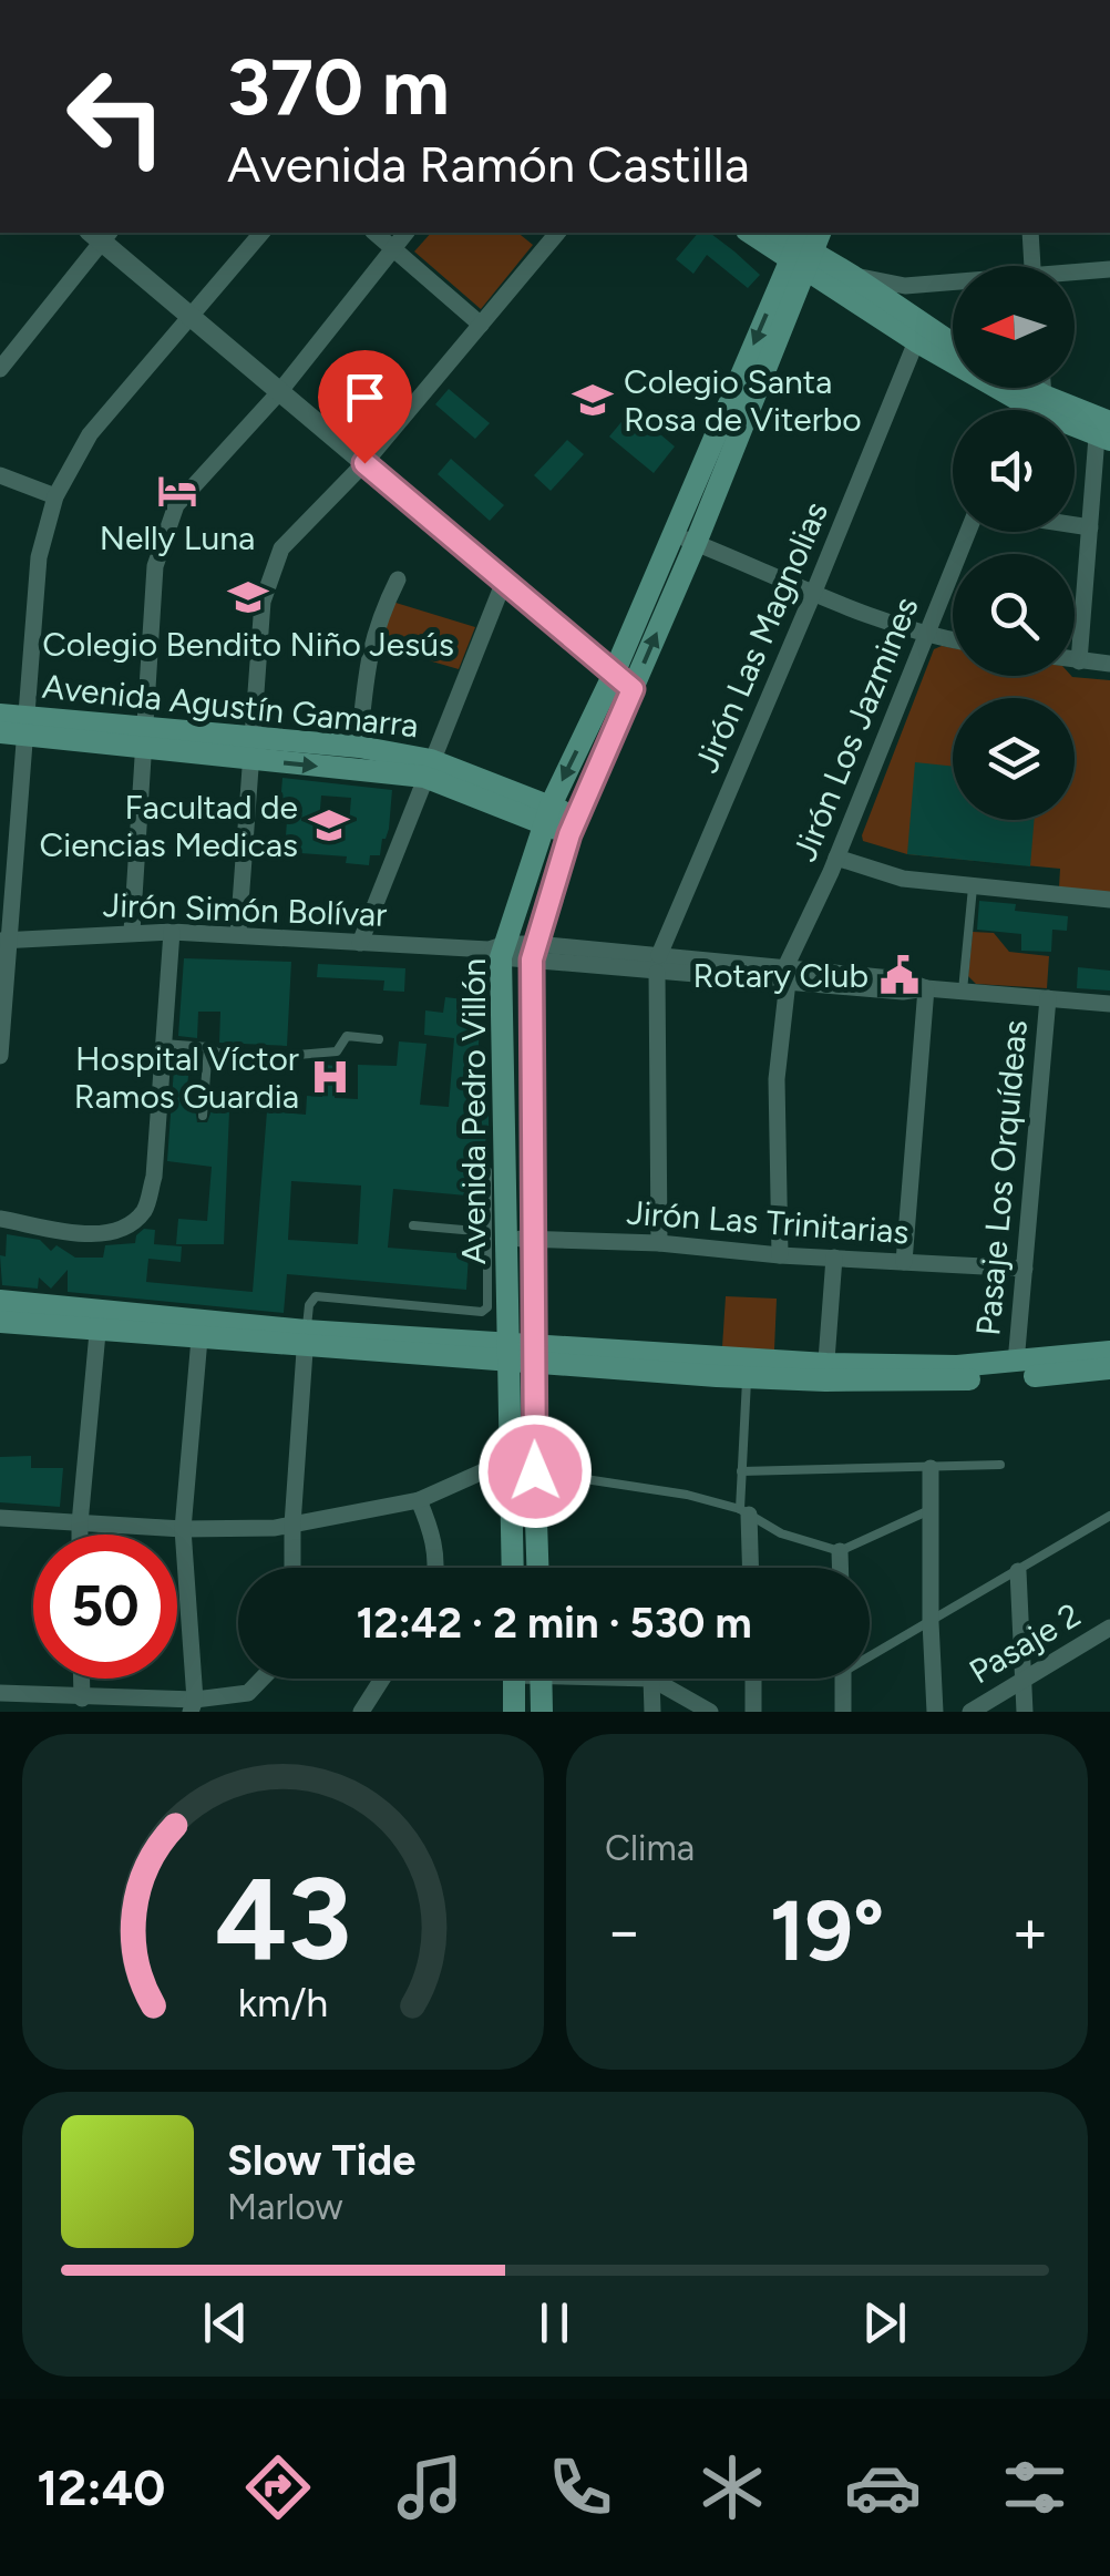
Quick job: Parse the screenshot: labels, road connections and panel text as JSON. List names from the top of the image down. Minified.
{"streets":{"main road":["Avenida Agustín Gamarra","Avenida Pedro Villón"],"street":["Jirón Las Magnolias","Jirón Los Jazmines","Jirón Simón Bolívar","Pasaje Los Orquídeas","Jirón Las Trinitarias","Pasaje 2"]},"crossings":[["Jirón Las Magnolias","Jirón Simón Bolívar"],["Jirón Las Magnolias","Jirón Las Trinitarias"],["Avenida Agustín Gamarra","Avenida Pedro Villón"],["Jirón Los Jazmines","Jirón Simón Bolívar"],["Jirón Los Jazmines","Jirón Las Trinitarias"],["Jirón Simón Bolívar","Avenida Pedro Villón"],["Jirón Simón Bolívar","Pasaje Los Orquídeas"],["Avenida Pedro Villón","Jirón Las Trinitarias"],["Pasaje Los Orquídeas","Jirón Las Trinitarias"]],"places":{"school or university":["Colegio Santa Rosa de Viterbo","Colegio Bendito Niño Jesús","Facultad de Ciencias Medicas"],"hotel":["Nelly Luna"],"public building":["Rotary Club"],"hospital":["Hospital Víctor Ramos Guardia"]},"north":"left","page":{"turn":["370 m","Avenida Ramón Castilla"],"limit":"50","trip":"12:42 · 2 min · 530 m","tile":"Clima","heat":["−","19°","+"],"song":["Slow Tide","Marlow"],"tabs":"12:40","gauge":["43","km/h"]}}
